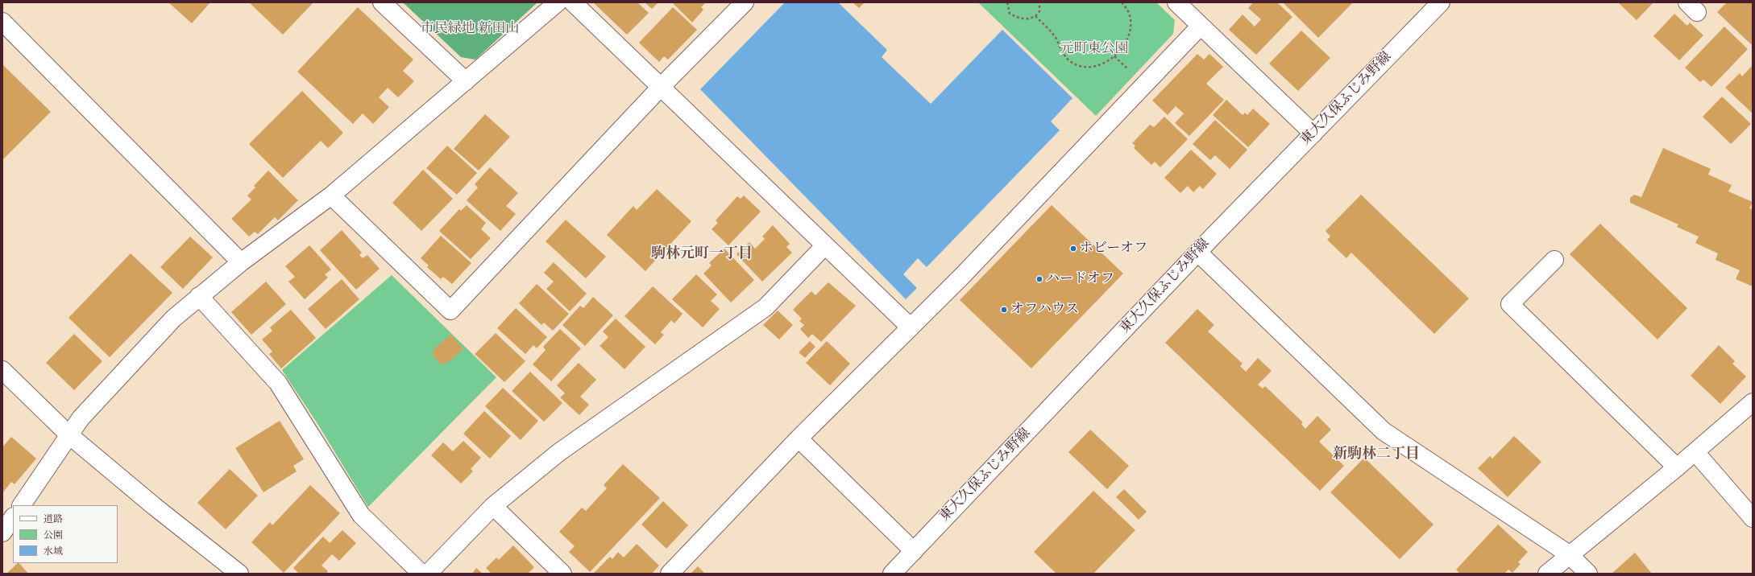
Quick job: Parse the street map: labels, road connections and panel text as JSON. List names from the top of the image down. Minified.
{"streets":{"street":["東大久保ふじみ野線"]},"districts":["駒林元町一丁目","新駒林二丁目"],"parks":["市民緑地 新田山","元町東公園"],"places":["ホビーオフ","ハードオフ","オフハウス"],"legend":["道路","公園","水域"]}
